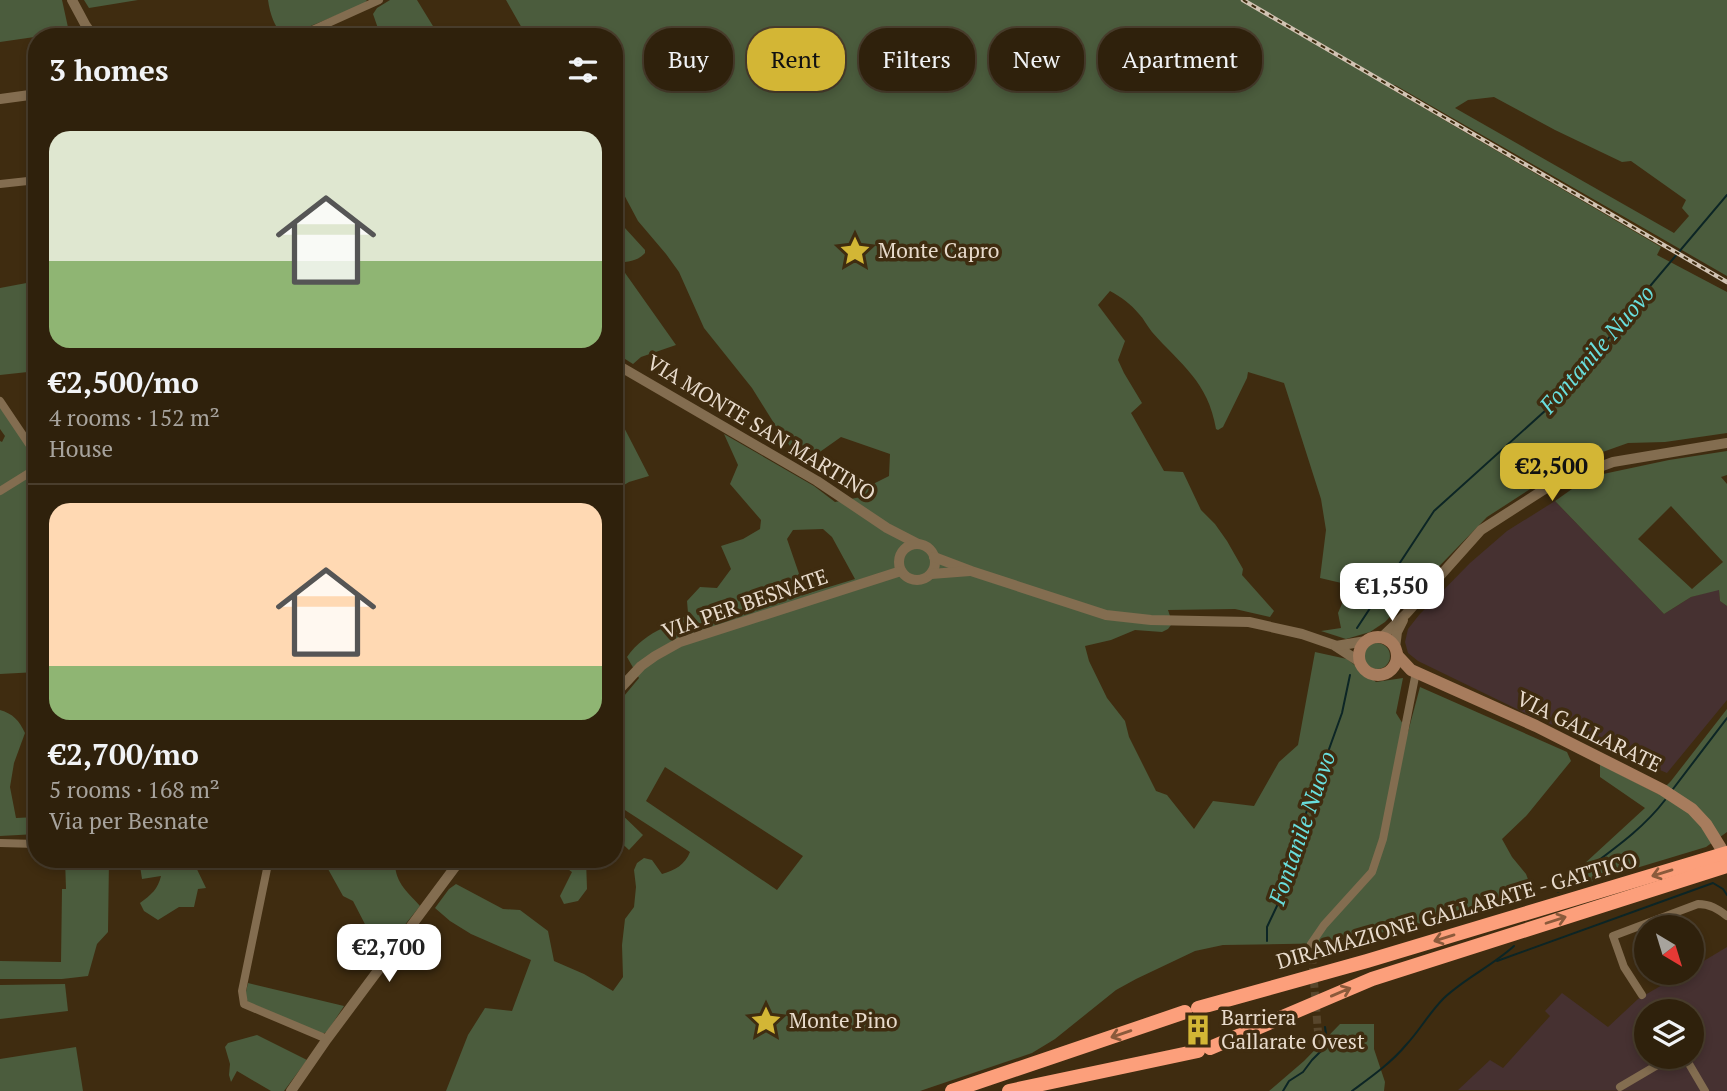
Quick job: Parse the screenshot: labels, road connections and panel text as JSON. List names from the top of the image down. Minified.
{"streets":{"highway":["DIRAMAZIONE GALLARATE - GATTICO"],"main road":["VIA GALLARATE"],"street":["VIA MONTE SAN MARTINO","VIA PER BESNATE"]},"crossings":[["VIA MONTE SAN MARTINO","VIA PER BESNATE"],["VIA MONTE SAN MARTINO","VIA GALLARATE"],["VIA GALLARATE","DIRAMAZIONE GALLARATE - GATTICO"]],"water":["Fontanile Nuovo"],"places":{"place":["Monte Capro","Monte Pino"],"building":["Barriera Gallarate Ovest"]},"north":"bottom right","page":{"chip":["Buy","Rent","Filters","New","Apartment"],"heading":"3 homes","list":[{"name":"€2,500/mo","note":"4 rooms · 152 m² · House"},{"name":"€2,700/mo","note":"5 rooms · 168 m² · Via per Besnate"}],"price":["€2,500","€1,550","€2,700"]}}
